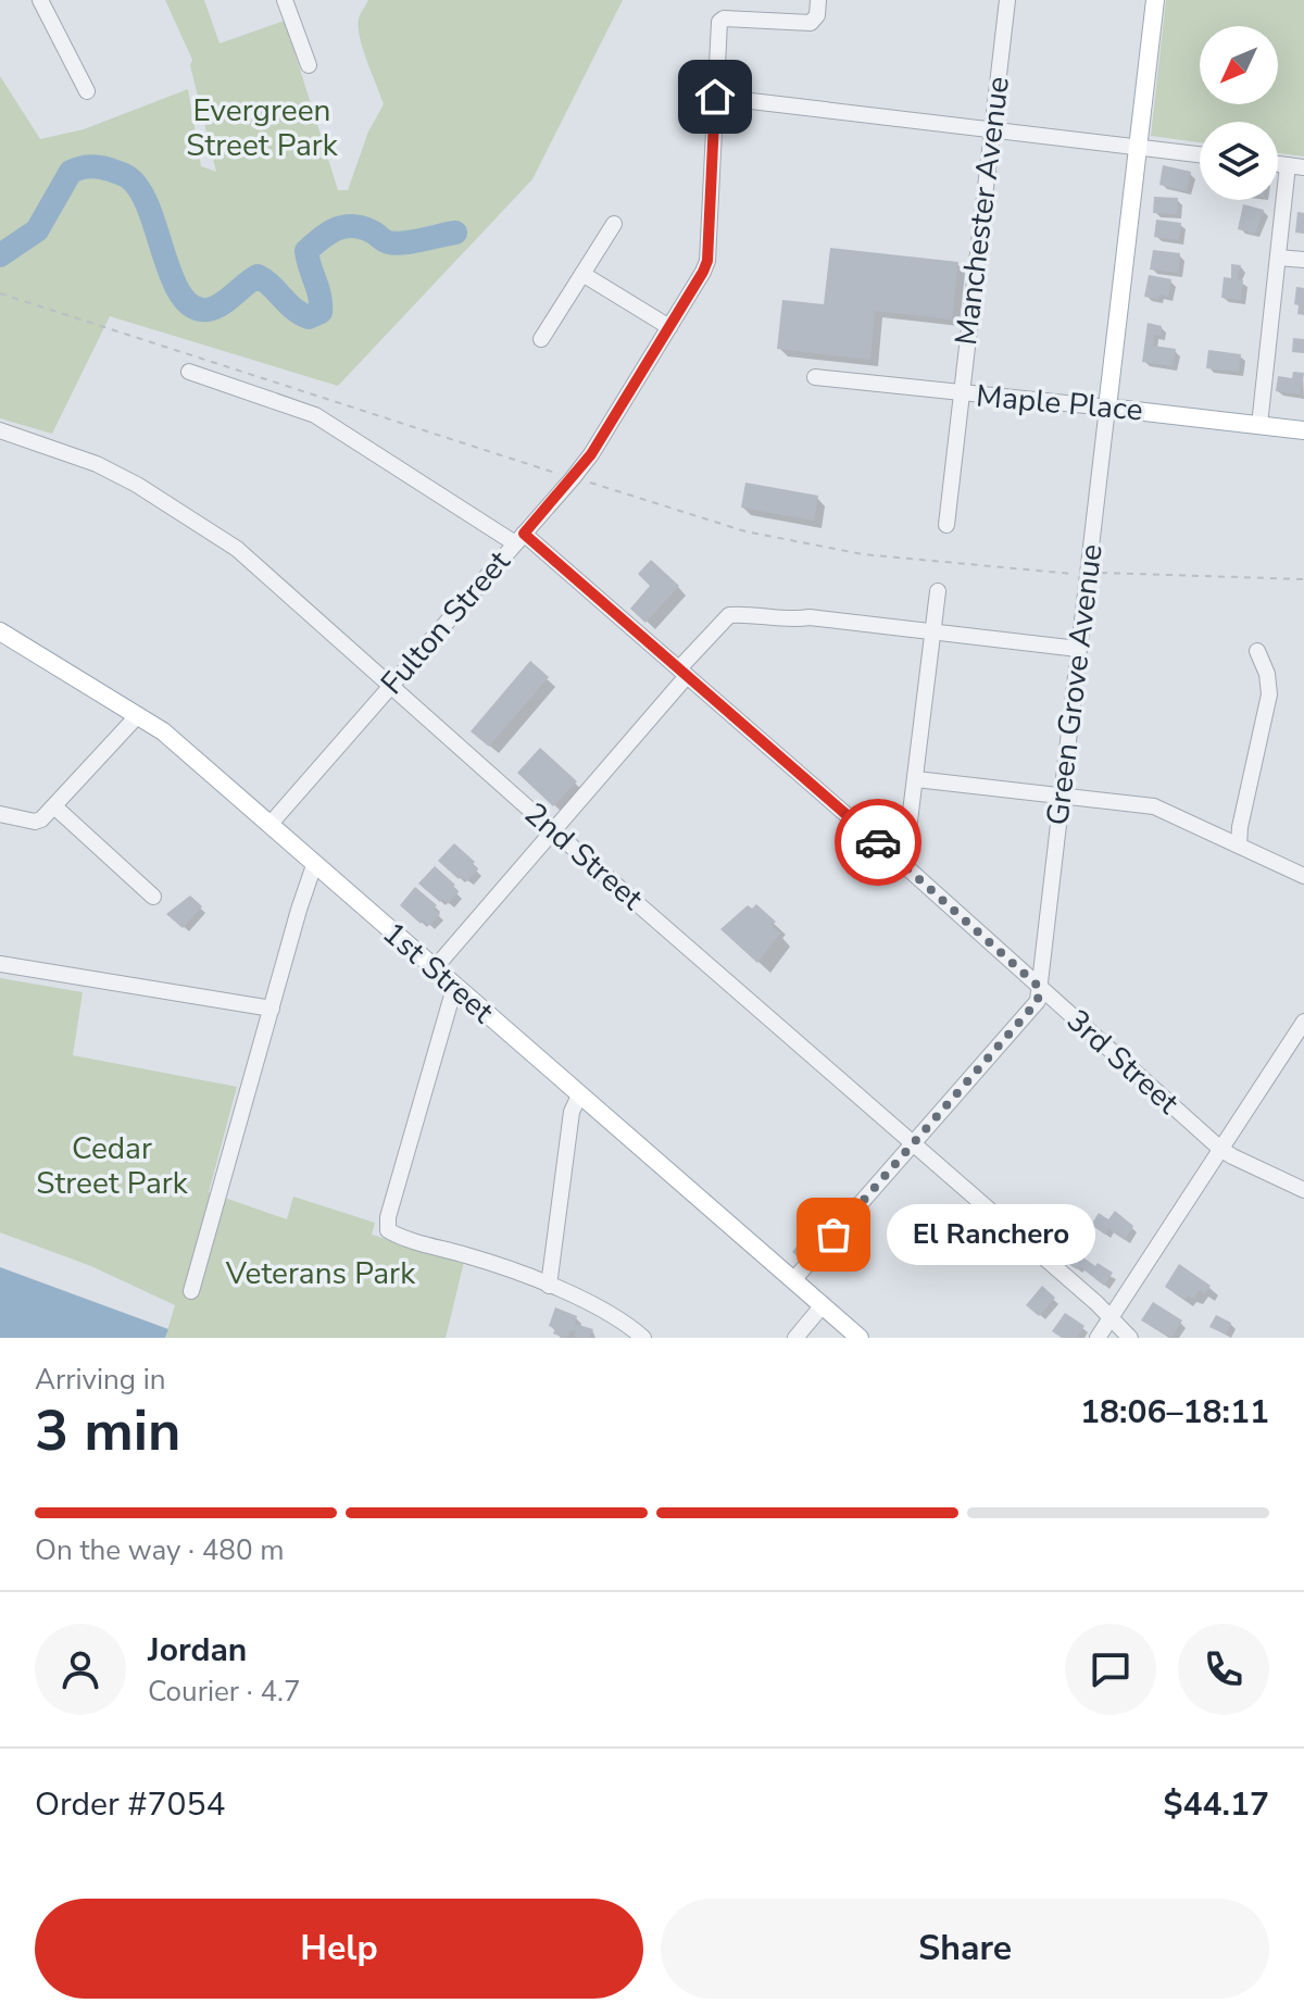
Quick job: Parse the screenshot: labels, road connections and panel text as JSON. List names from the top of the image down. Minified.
{"streets":{"main road":["Maple Place","Green Grove Avenue","1st Street"],"street":["Manchester Avenue","Fulton Street","2nd Street","3rd Street"]},"crossings":[["Manchester Avenue","Maple Place"],["Maple Place","Green Grove Avenue"],["Fulton Street","2nd Street"],["Fulton Street","1st Street"],["Fulton Street","3rd Street"],["Green Grove Avenue","2nd Street"],["Green Grove Avenue","1st Street"],["Green Grove Avenue","3rd Street"]],"parks":["Evergreen Street Park","Cedar Street Park","Veterans Park"],"places":["El Ranchero"],"north":"bottom left","page":{"bubble":"El Ranchero","heading":["3 min","Arriving in","18:06–18:11"],"panel":["Jordan","Courier · 4.7","Order #7054","$44.17"],"bar":"On the way · 480 m","buttons":["Help","Share"]}}
